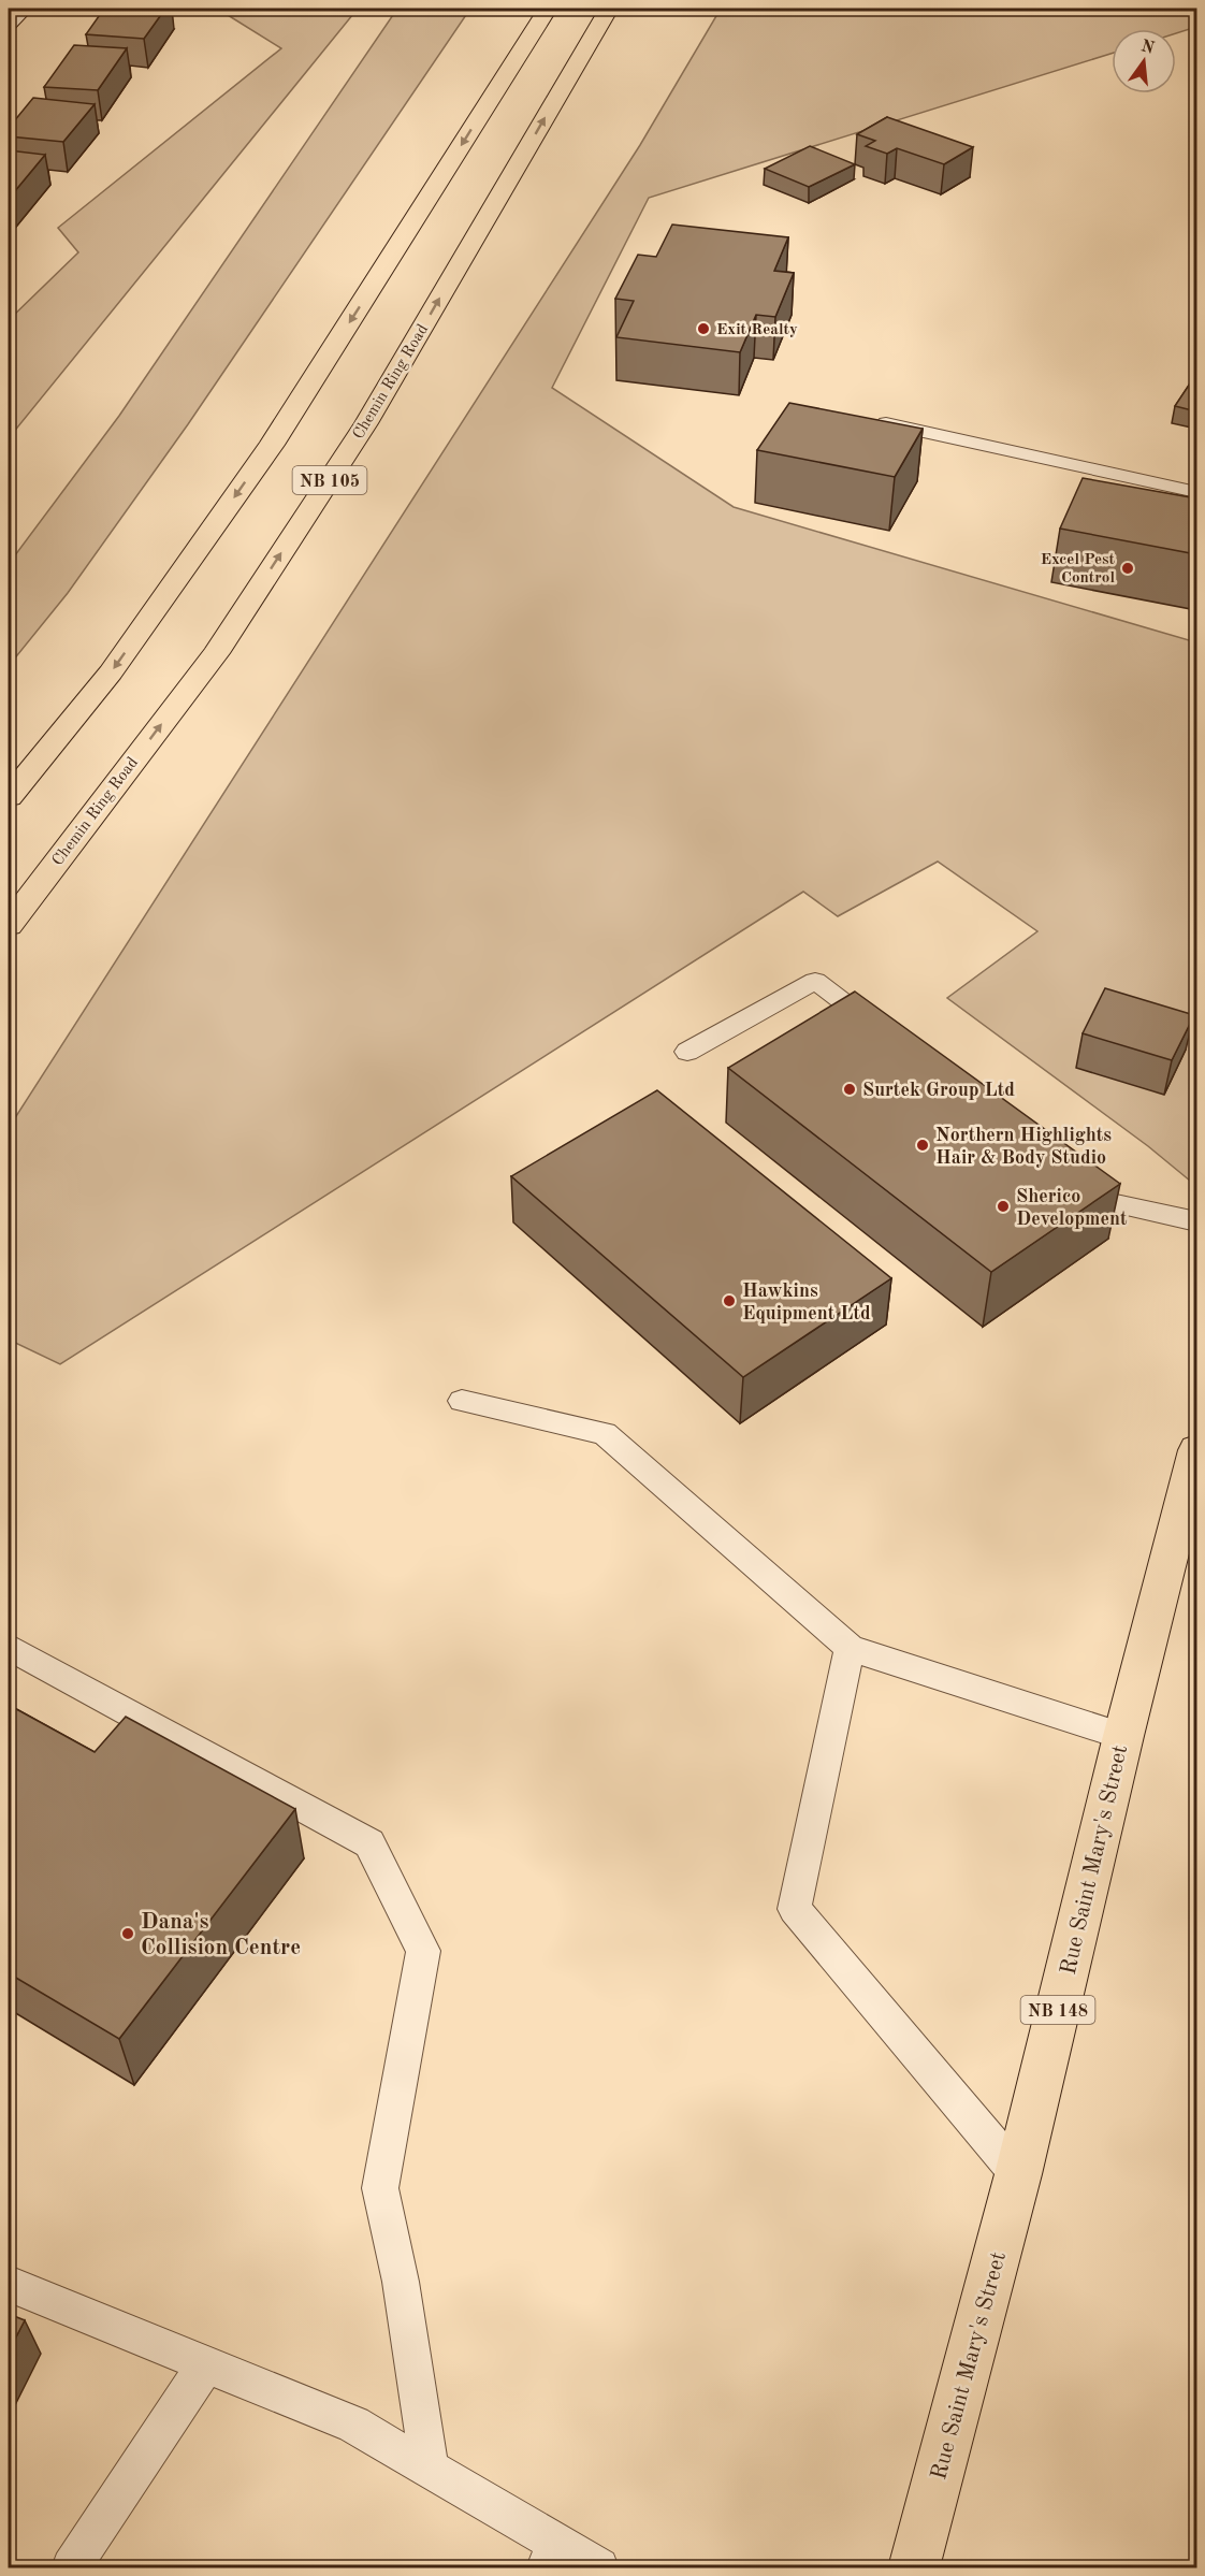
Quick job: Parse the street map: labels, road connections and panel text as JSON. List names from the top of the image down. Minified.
{"streets":{"main road":["Chemin Ring Road","NB 105","Rue Saint Mary's Street","NB 148"]},"places":["Exit Realty","Excel Pest Control","Surtek Group Ltd","Northern Highlights Hair & Body Studio","Sherico Development","Hawkins Equipment Ltd","Dana's Collision Centre"],"north":"top"}
